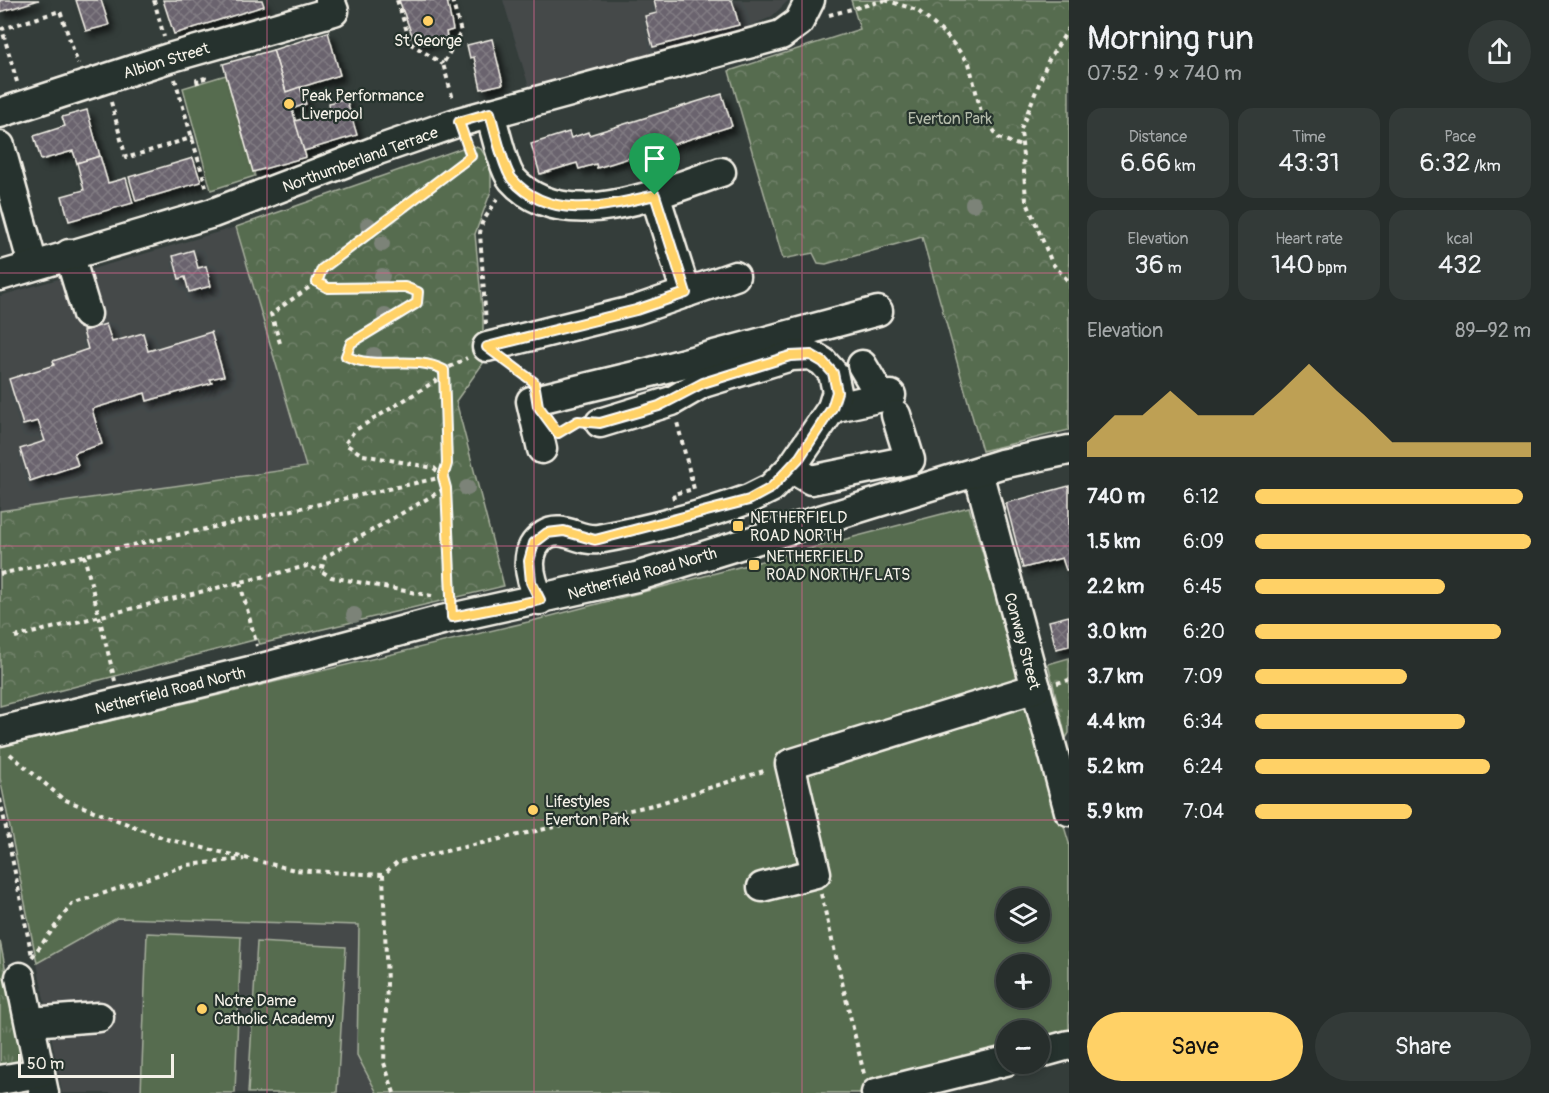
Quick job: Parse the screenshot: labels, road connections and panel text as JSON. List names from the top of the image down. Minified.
{"streets":{"street":["Albion Street","Northumberland Terrace","Netherfield Road North","Conway Street"]},"crossings":[["Netherfield Road North","Conway Street"]],"parks":["Everton Park"],"places":{"other":["St George","Peak Performance Liverpool","Lifestyles Everton Park","Notre Dame Catholic Academy"],"transit":["NETHERFIELD ROAD NORTH","NETHERFIELD ROAD NORTH/FLATS"]},"scale_bar":"50 m","page":{"heading":["Morning run","07:52 · 9 × 740 m"],"stats":[["Distance","6.66 km"],["Time","43:31"],["Pace","6:32 /km"],["Elevation","36 m"],["Heart rate","140 bpm"],["kcal","432"]],"chart":["Elevation","89–92 m"],"list":[{"name":"740 m","note":"6:12"},{"name":"1.5 km","note":"6:09"},{"name":"2.2 km","note":"6:45"},{"name":"3.0 km","note":"6:20"},{"name":"3.7 km","note":"7:09"},{"name":"4.4 km","note":"6:34"},{"name":"5.2 km","note":"6:24"},{"name":"5.9 km","note":"7:04"}],"map_buttons":["+","−"],"buttons":["Save","Share"],"scale":"50 m"}}
